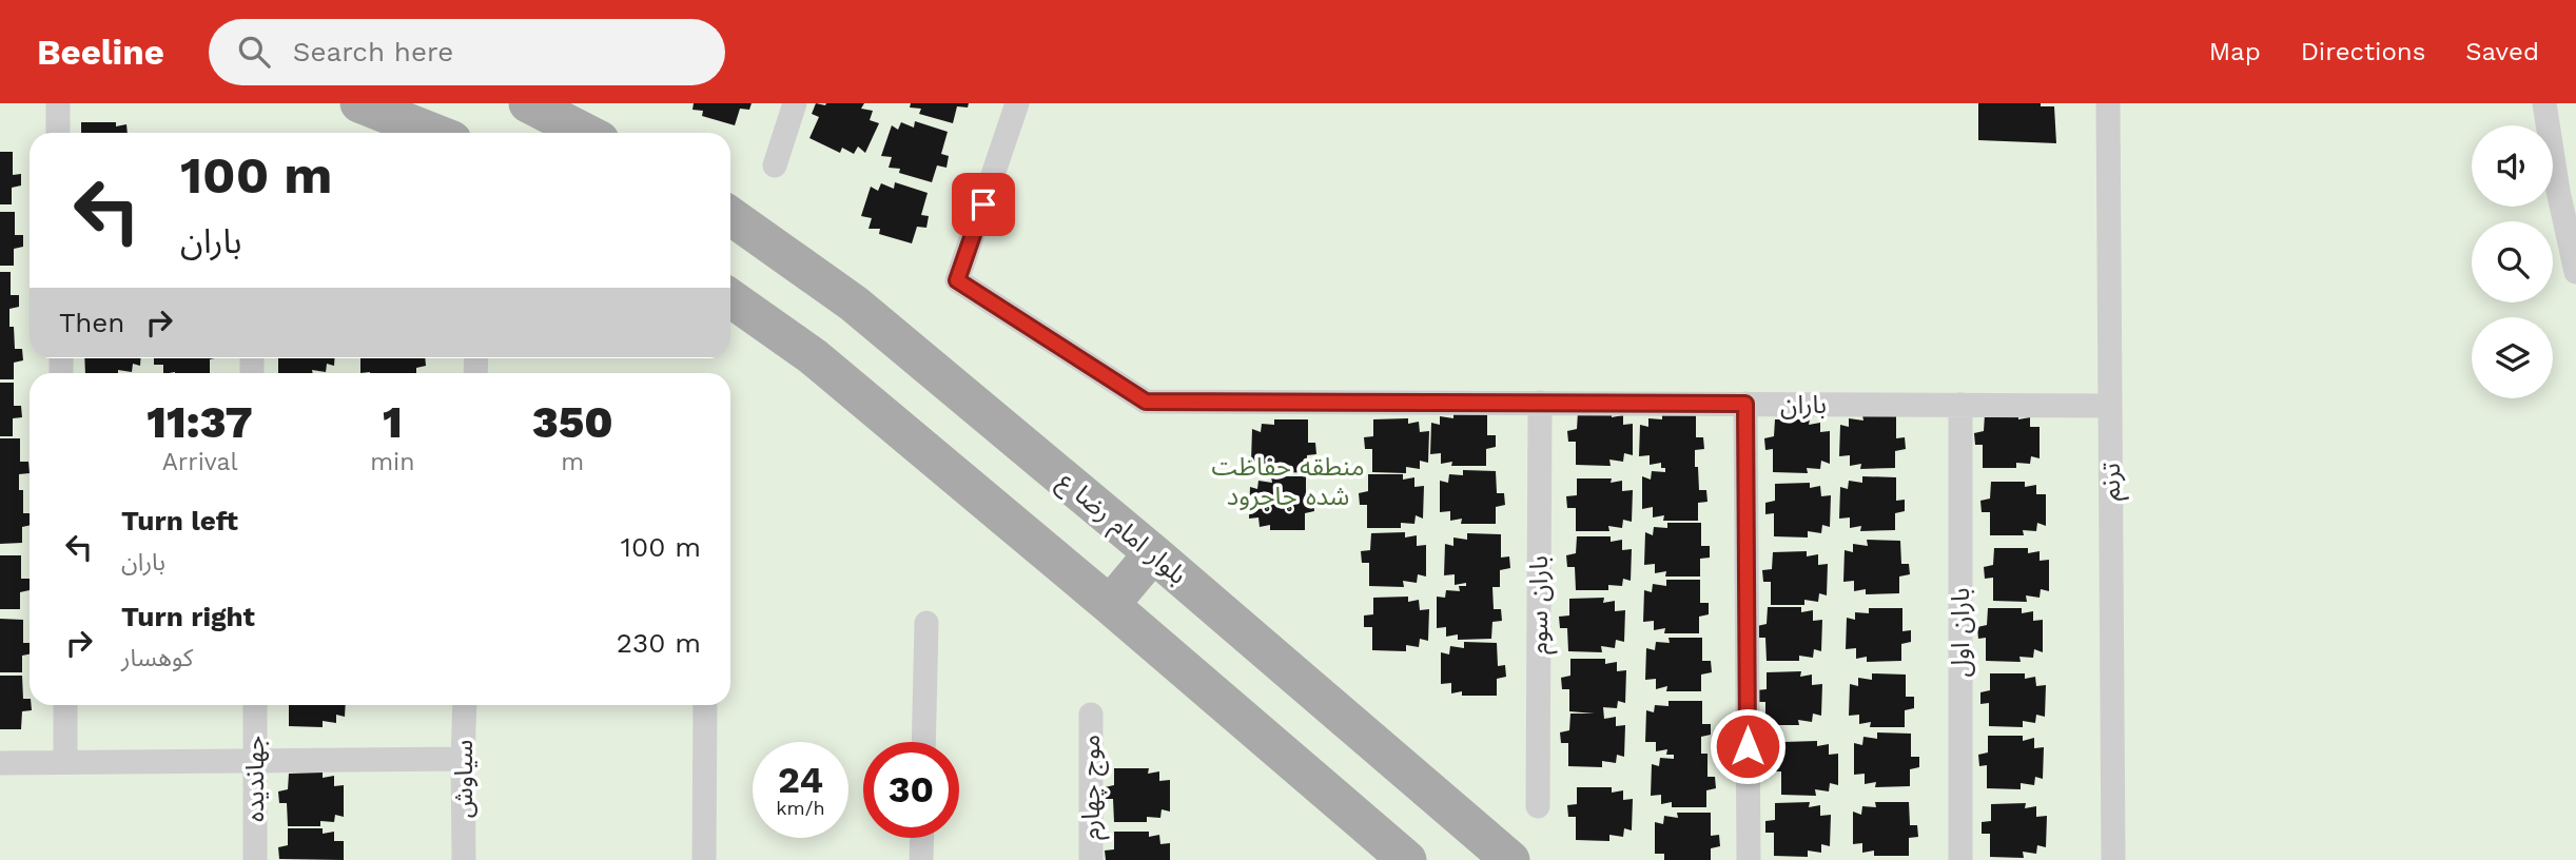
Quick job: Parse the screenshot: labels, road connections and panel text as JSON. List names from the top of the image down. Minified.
{"streets":{"main road":["بلوار امام رضا ع"],"street":["باران","ترنم","باران سوم","باران اول","جهاندیده","سیاوش","موج چهارم"]},"crossings":[["باران","ترنم"],["باران","باران سوم"],["باران","باران اول"]],"parks":["منطقه حفاظت شده جاجرود"],"page":{"header":"Beeline","search":"Search here","nav":["Map","Directions","Saved"],"turn":["100 m","باران"],"then":"Then","eta":["11:37","Arrival","1","min","350","m"],"list":[{"name":"Turn left","note":"باران","value":"100 m"},{"name":"Turn right","note":"کوهسار","value":"230 m"}],"speed":"24 km/h","limit":"30"}}
